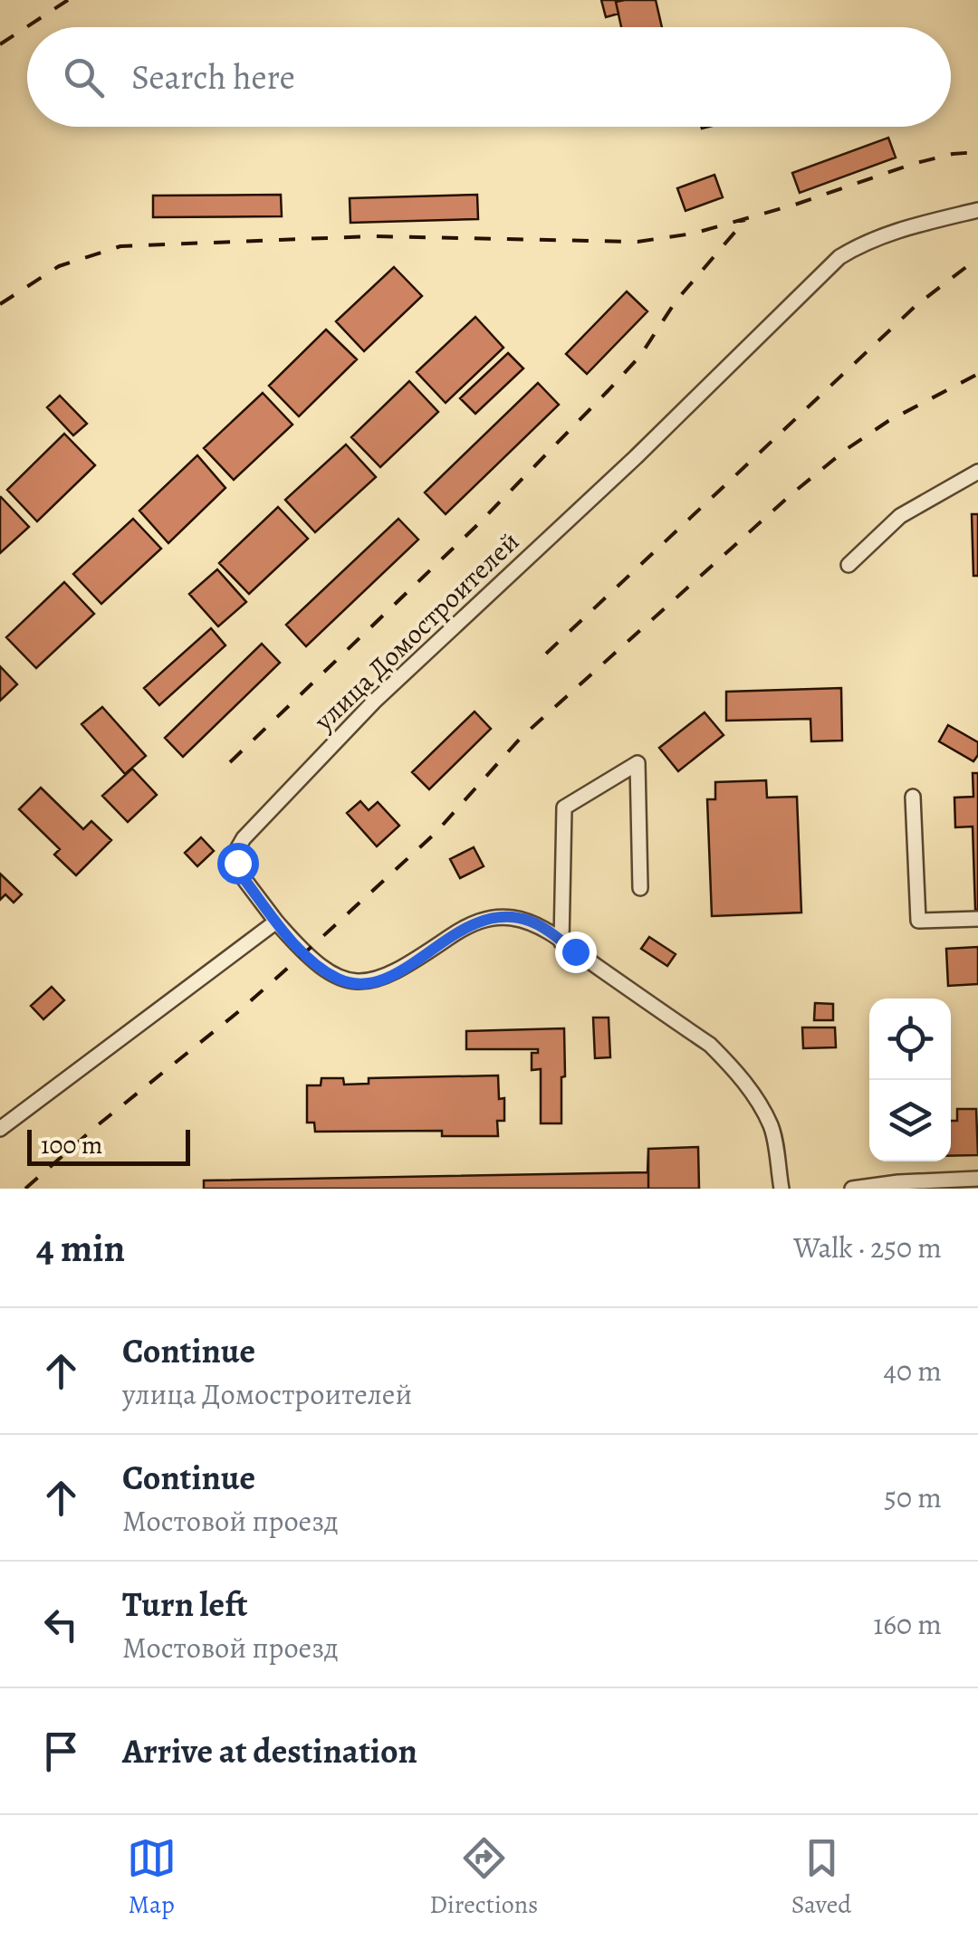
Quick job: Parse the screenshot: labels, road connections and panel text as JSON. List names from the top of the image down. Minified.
{"streets":{"street":["улица Домостроителей"]},"scale_bar":"100 m","page":{"search":"Search here","scale":"100 m","heading":["4 min","Walk · 250 m"],"list":[["Continue","улица Домостроителей","40 m"],["Continue","Мостовой проезд","50 m"],["Turn left","Мостовой проезд","160 m"],"Arrive at destination"],"nav":["Map","Directions","Saved"]}}
